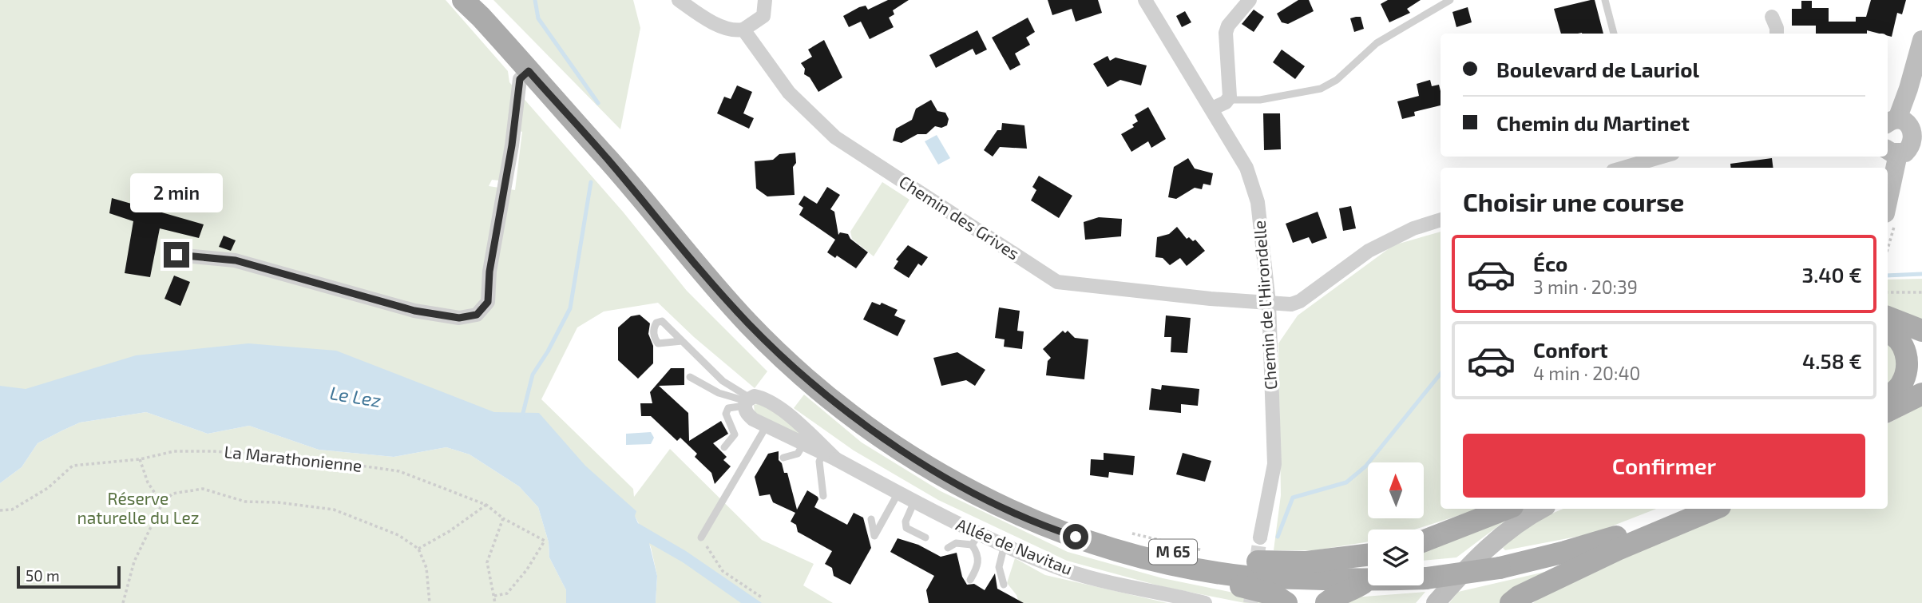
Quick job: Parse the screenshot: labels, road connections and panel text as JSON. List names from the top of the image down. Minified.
{"streets":{"main road":["M 65"],"street":["Chemin des Grives","Chemin de l'Hirondelle","Allée de Navitau"],"path":["La Marathonienne"]},"crossings":[["Chemin des Grives","Chemin de l'Hirondelle"]],"water":["Le Lez"],"parks":["Réserve naturelle du Lez"],"scale_bar":"50 m","north":"top","page":{"banner":["Boulevard de Lauriol","Chemin du Martinet"],"heading":"Choisir une course","bubble":"2 min","list":[{"name":"Éco","note":"3 min · 20:39","value":"3.40 €"},{"name":"Confort","note":"4 min · 20:40","value":"4.58 €"}],"buttons":"Confirmer","scale":"50 m"}}
